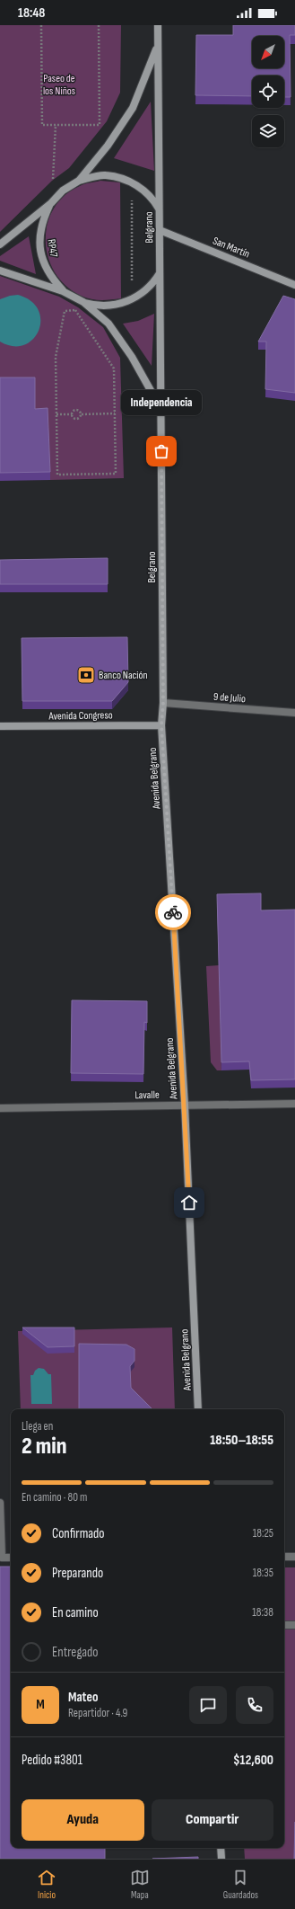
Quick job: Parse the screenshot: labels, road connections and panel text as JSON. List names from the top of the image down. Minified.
{"streets":{"main road":["Belgrano","San Martín","RP47","Avenida Congreso","Avenida Belgrano"],"street":["9 de Julio","Lavalle"]},"crossings":[["Belgrano","San Martín"],["Belgrano","RP47"],["Belgrano","9 de Julio"],["Belgrano","Avenida Congreso"],["Belgrano","Avenida Belgrano"],["San Martín","RP47"],["Avenida Congreso","Avenida Belgrano"],["Avenida Belgrano","Lavalle"]],"parks":["Paseo de los Niños"],"places":{"other":["Independencia"],"bank":["Banco Nación"]},"north":"bottom left","page":{"status":"18:48","bubble":"Independencia","heading":["2 min","Llega en","18:50–18:55"],"panel":["Mateo","Repartidor · 4.9","Pedido #3801","$12,600"],"bar":"En camino · 80 m","list":[["Confirmado","18:25"],["Preparando","18:35"],["En camino","18:38"],"Entregado"],"round":"M","buttons":["Ayuda","Compartir"],"tabs":["Inicio","Mapa","Guardados"]}}
